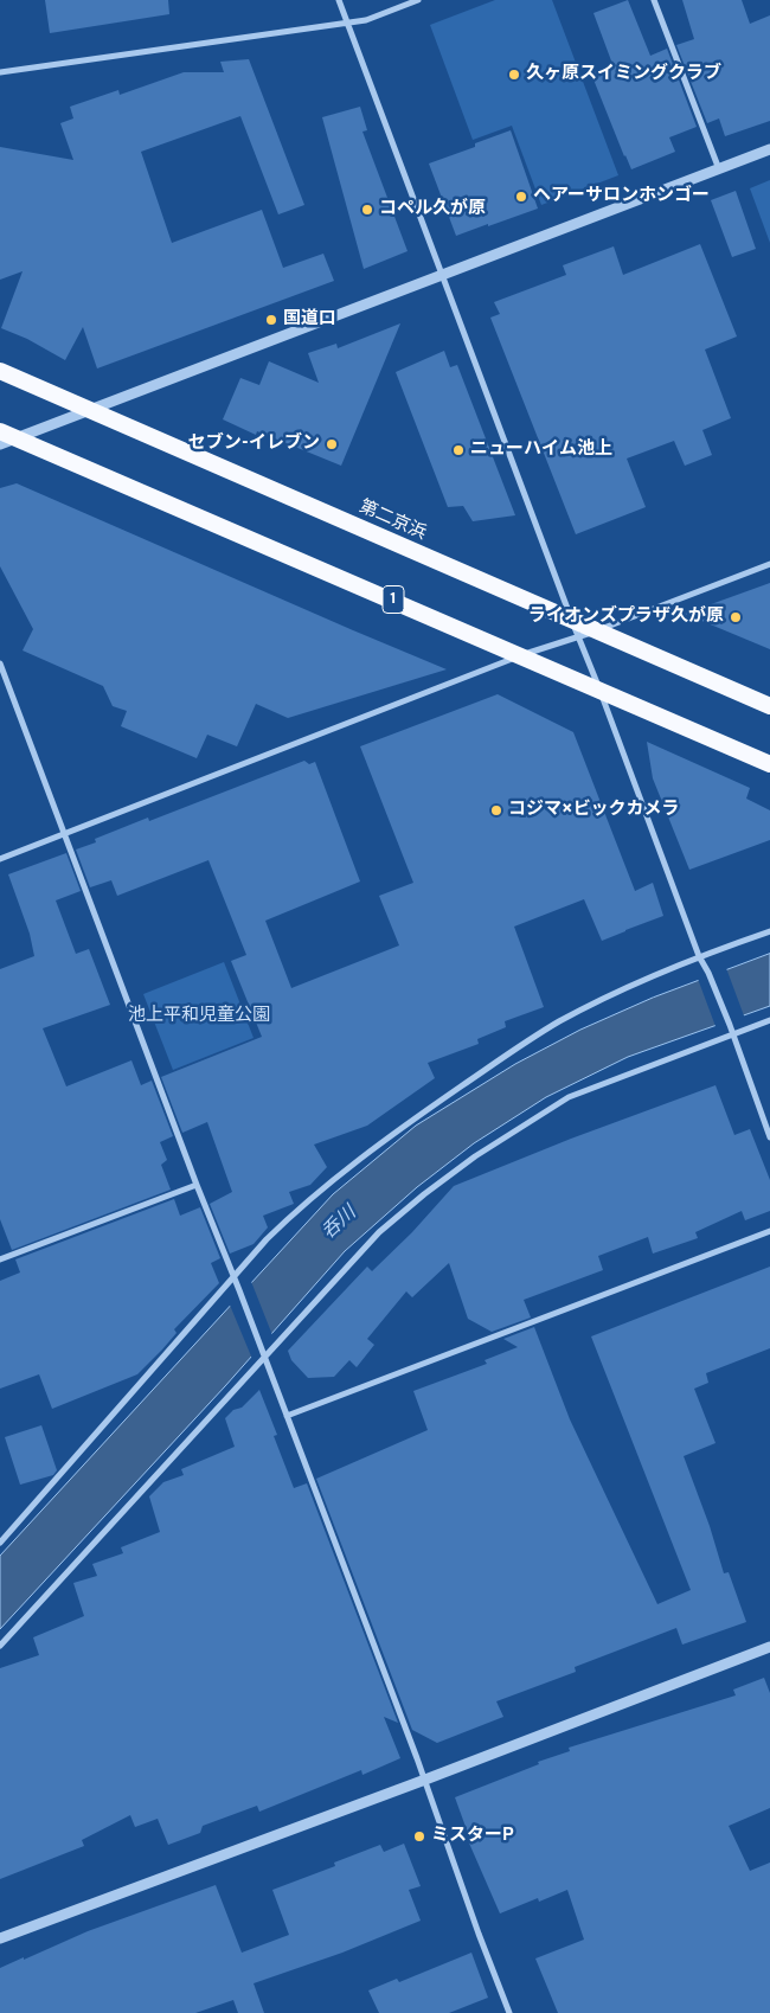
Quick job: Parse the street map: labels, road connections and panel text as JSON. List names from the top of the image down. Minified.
{"streets":{"highway":["第二京浜","1"]},"water":["呑川"],"parks":["池上平和児童公園"],"places":["久ヶ原スイミングクラブ","ヘアーサロンホンゴー","コペル久が原","国道口","セブン-イレブン","ニューハイム池上","ライオンズプラザ久が原","コジマ×ビックカメラ","ミスターP"]}
